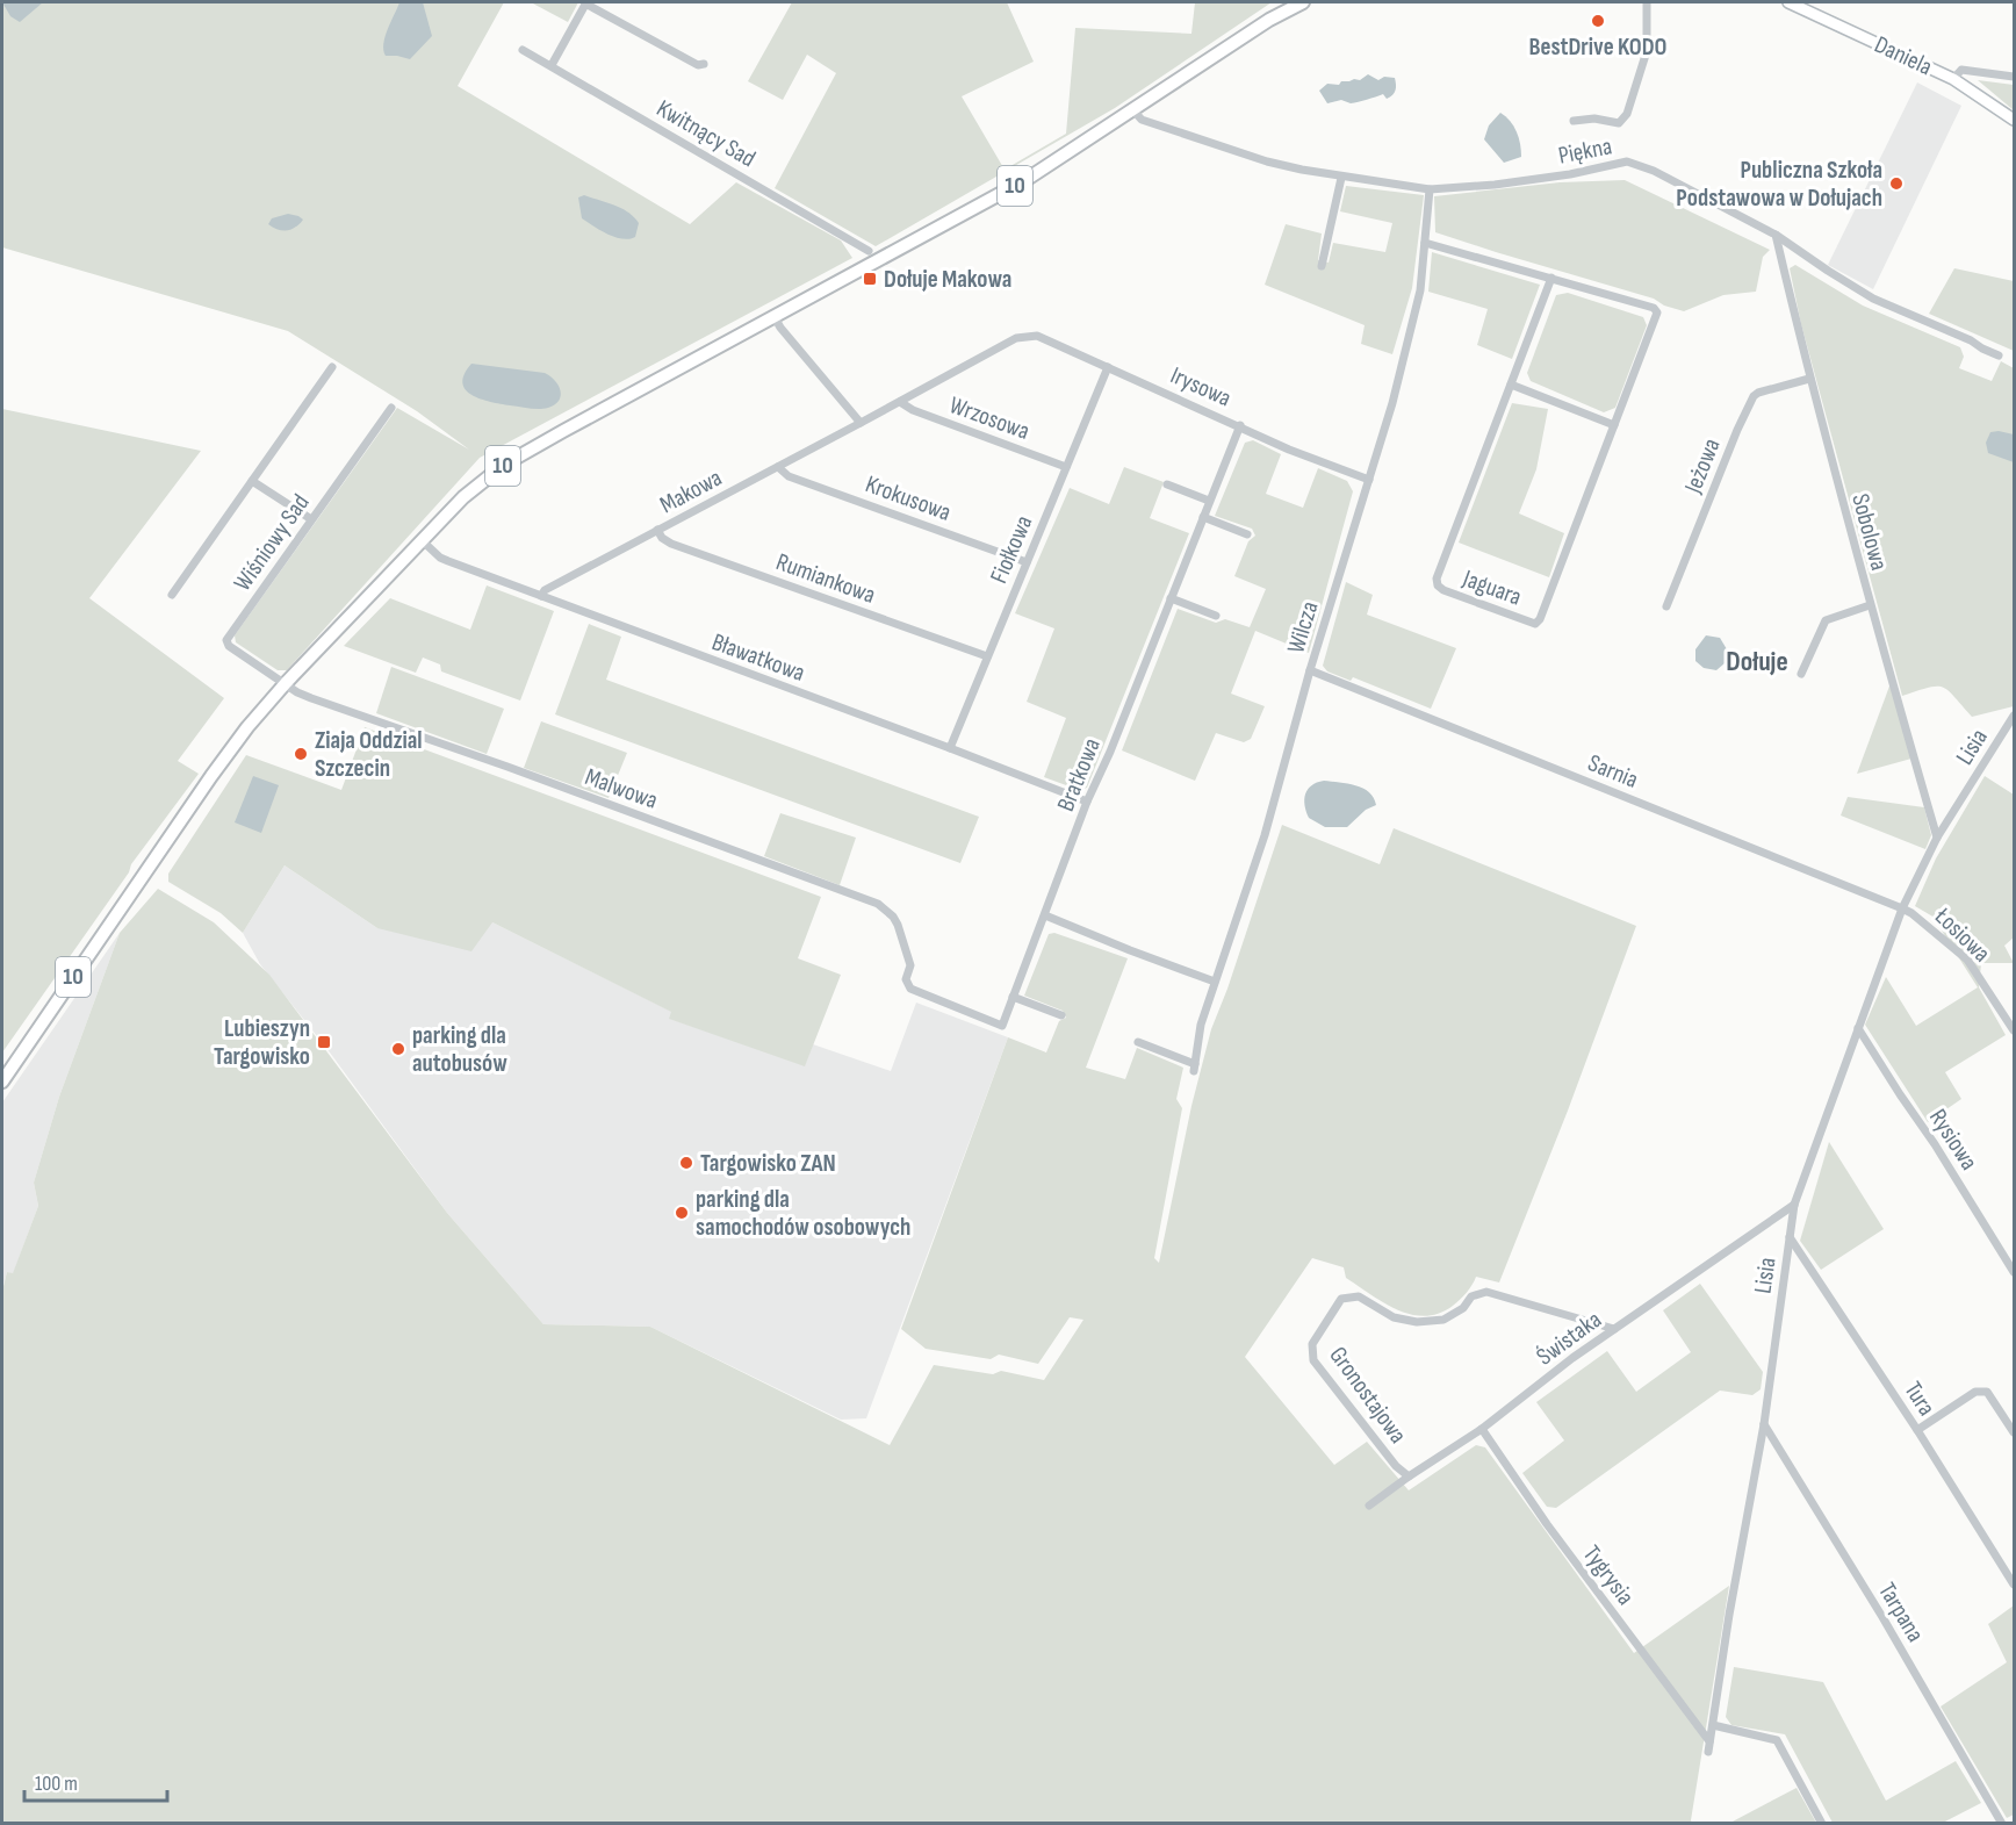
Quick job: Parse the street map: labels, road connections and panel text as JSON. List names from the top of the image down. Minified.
{"streets":{"main road":["10"],"street":["Daniela","Kwitnący Sad","Piękna","Irysowa","Wrzosowa","Jeżowa","Makowa","Krokusowa","Sobolowa","Wiśniowy Sad","Fiołkowa","Rumiankowa","Jaguara","Wilcza","Bławatkowa","Lisia","Sarnia","Bratkowa","Malwowa","Łosiowa","Rysiowa","Świstaka","Gronostajowa","Tura","Tygrysia","Tarpana"]},"crossings":[["Piękna","10"],["Piękna","Sobolowa"],["Piękna","Wilcza"],["10","Wiśniowy Sad"],["10","Bławatkowa"],["10","Malwowa"],["Irysowa","Makowa"],["Irysowa","Fiołkowa"],["Irysowa","Wilcza"],["Irysowa","Bratkowa"],["Wrzosowa","Makowa"],["Wrzosowa","Fiołkowa"],["Jeżowa","Sobolowa"],["Makowa","Krokusowa"],["Makowa","Rumiankowa"],["Makowa","Bławatkowa"],["Krokusowa","Fiołkowa"],["Sobolowa","Lisia"],["Wiśniowy Sad","Malwowa"],["Fiołkowa","Rumiankowa"],["Fiołkowa","Bławatkowa"],["Jaguara","Wilcza"],["Wilcza","Sarnia"],["Bławatkowa","Bratkowa"],["Lisia","Sarnia"],["Lisia","Łosiowa"],["Lisia","Rysiowa"],["Lisia","Świstaka"],["Lisia","Tura"],["Lisia","Tygrysia"],["Lisia","Tarpana"],["Sarnia","Łosiowa"],["Bratkowa","Malwowa"],["Świstaka","Gronostajowa"],["Świstaka","Tygrysia"]],"districts":["Dołuje"],"places":{"other":["BestDrive KODO","Publiczna Szkoła Podstawowa w Dołujach","Ziaja Oddzial Szczecin","parking dla autobusów","Targowisko ZAN","parking dla samochodów osobowych"],"transit":["Dołuje Makowa","Lubieszyn Targowisko"]},"scale_bar":"100 m"}
